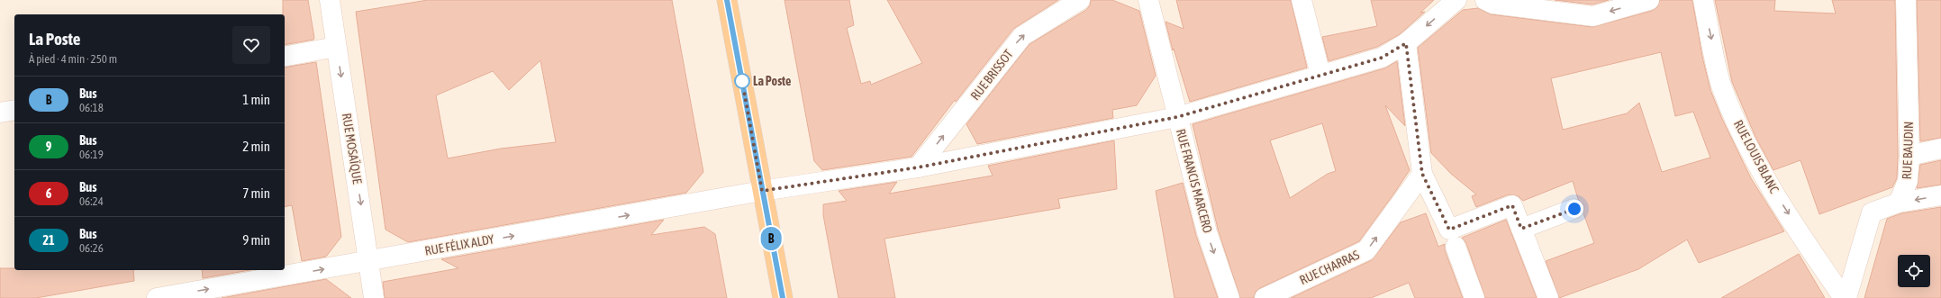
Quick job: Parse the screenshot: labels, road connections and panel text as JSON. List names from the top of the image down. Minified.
{"streets":{"street":["RUE BRISSOT","RUE MOSAÏQUE","RUE BAUDIN","RUE LOUIS BLANC","RUE FRANCIS MARCERO","RUE FÉLIX ALDY","RUE CHARRAS"]},"crossings":[["RUE BRISSOT","RUE FÉLIX ALDY"],["RUE MOSAÏQUE","RUE FÉLIX ALDY"],["RUE FRANCIS MARCERO","RUE FÉLIX ALDY"]],"one_way":["RUE BRISSOT","RUE MOSAÏQUE","RUE LOUIS BLANC","RUE FRANCIS MARCERO","RUE FÉLIX ALDY","RUE CHARRAS"],"places":["La Poste"],"lines":["bus line B"],"page":{"on_map":"B","heading":["La Poste","À pied · 4 min · 250 m"],"list":[{"mark":"B","name":"Bus","note":"06:18","value":"1 min"},{"mark":"9","name":"Bus","note":"06:19","value":"2 min"},{"mark":"6","name":"Bus","note":"06:24","value":"7 min"},{"mark":"21","name":"Bus","note":"06:26","value":"9 min"}]}}
